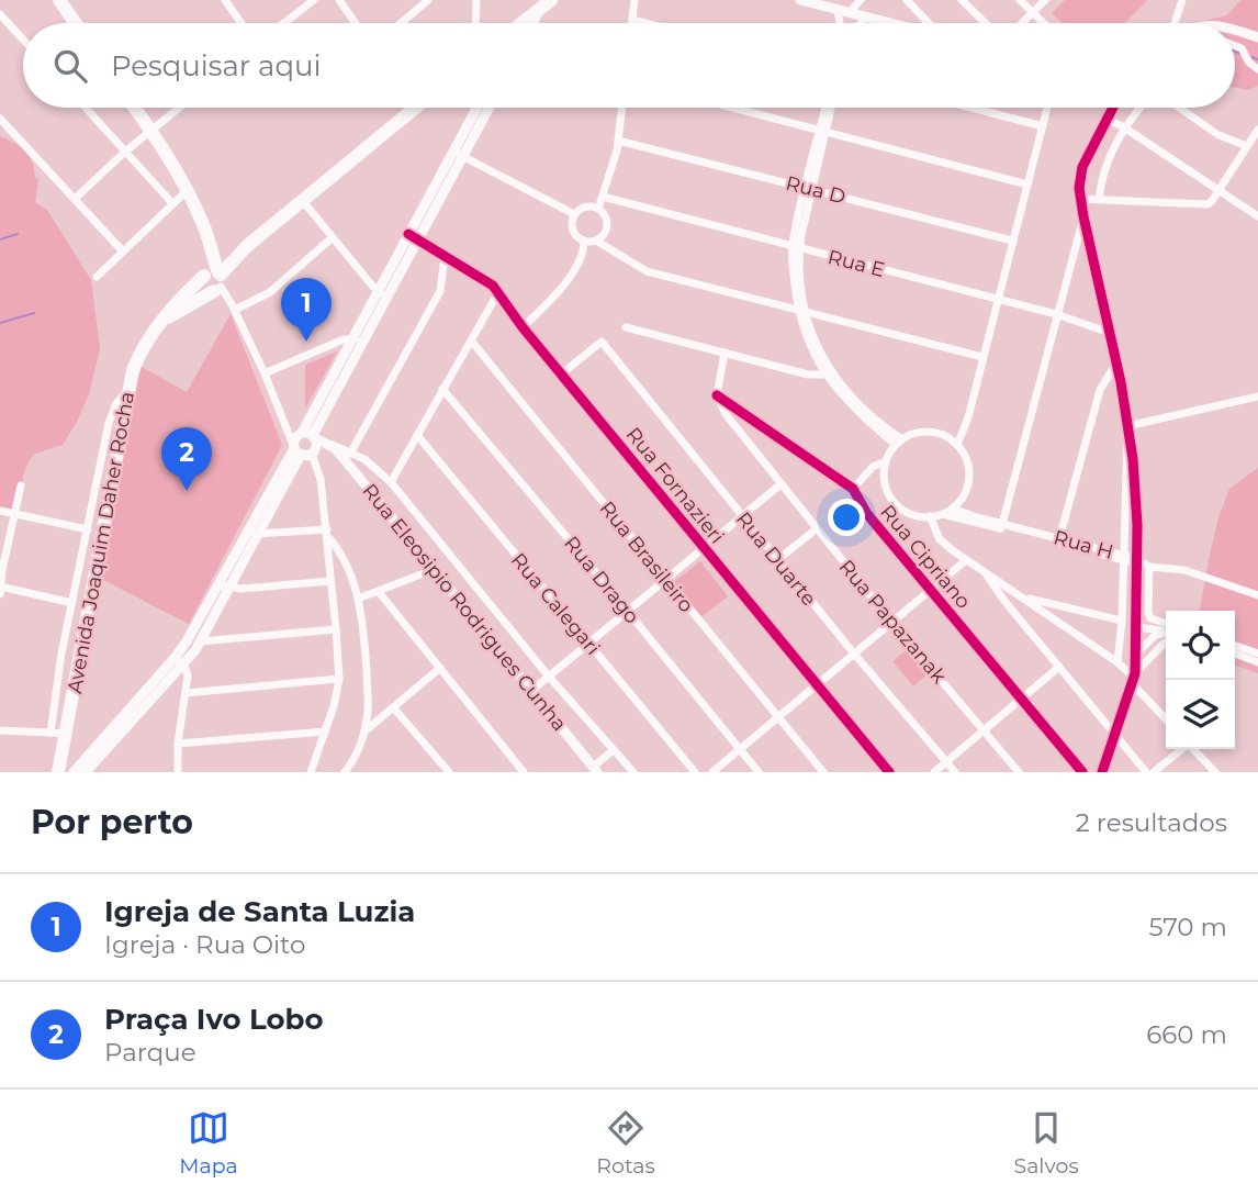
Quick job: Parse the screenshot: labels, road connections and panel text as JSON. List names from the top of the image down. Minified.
{"streets":{"main road":["Avenida Joaquim Daher Rocha"],"street":["Rua D","Rua E","Rua Fornazieri","Rua H","Rua Brasileiro","Rua Cipriano","Rua Duarte","Rua Drago","Rua Calegari","Rua Eleosipio Rodrigues Cunha","Rua Papazanak"]},"crossings":[["Rua Fornazieri","Rua Duarte"],["Rua Cipriano","Rua Papazanak"]],"page":{"search":"Pesquisar aqui","pins":["1","2"],"heading":["Por perto","2 resultados"],"list":[{"mark":"1","name":"Igreja de Santa Luzia","note":"Igreja · Rua Oito","value":"570 m"},{"mark":"2","name":"Praça Ivo Lobo","note":"Parque","value":"660 m"}],"nav":["Mapa","Rotas","Salvos"]}}
